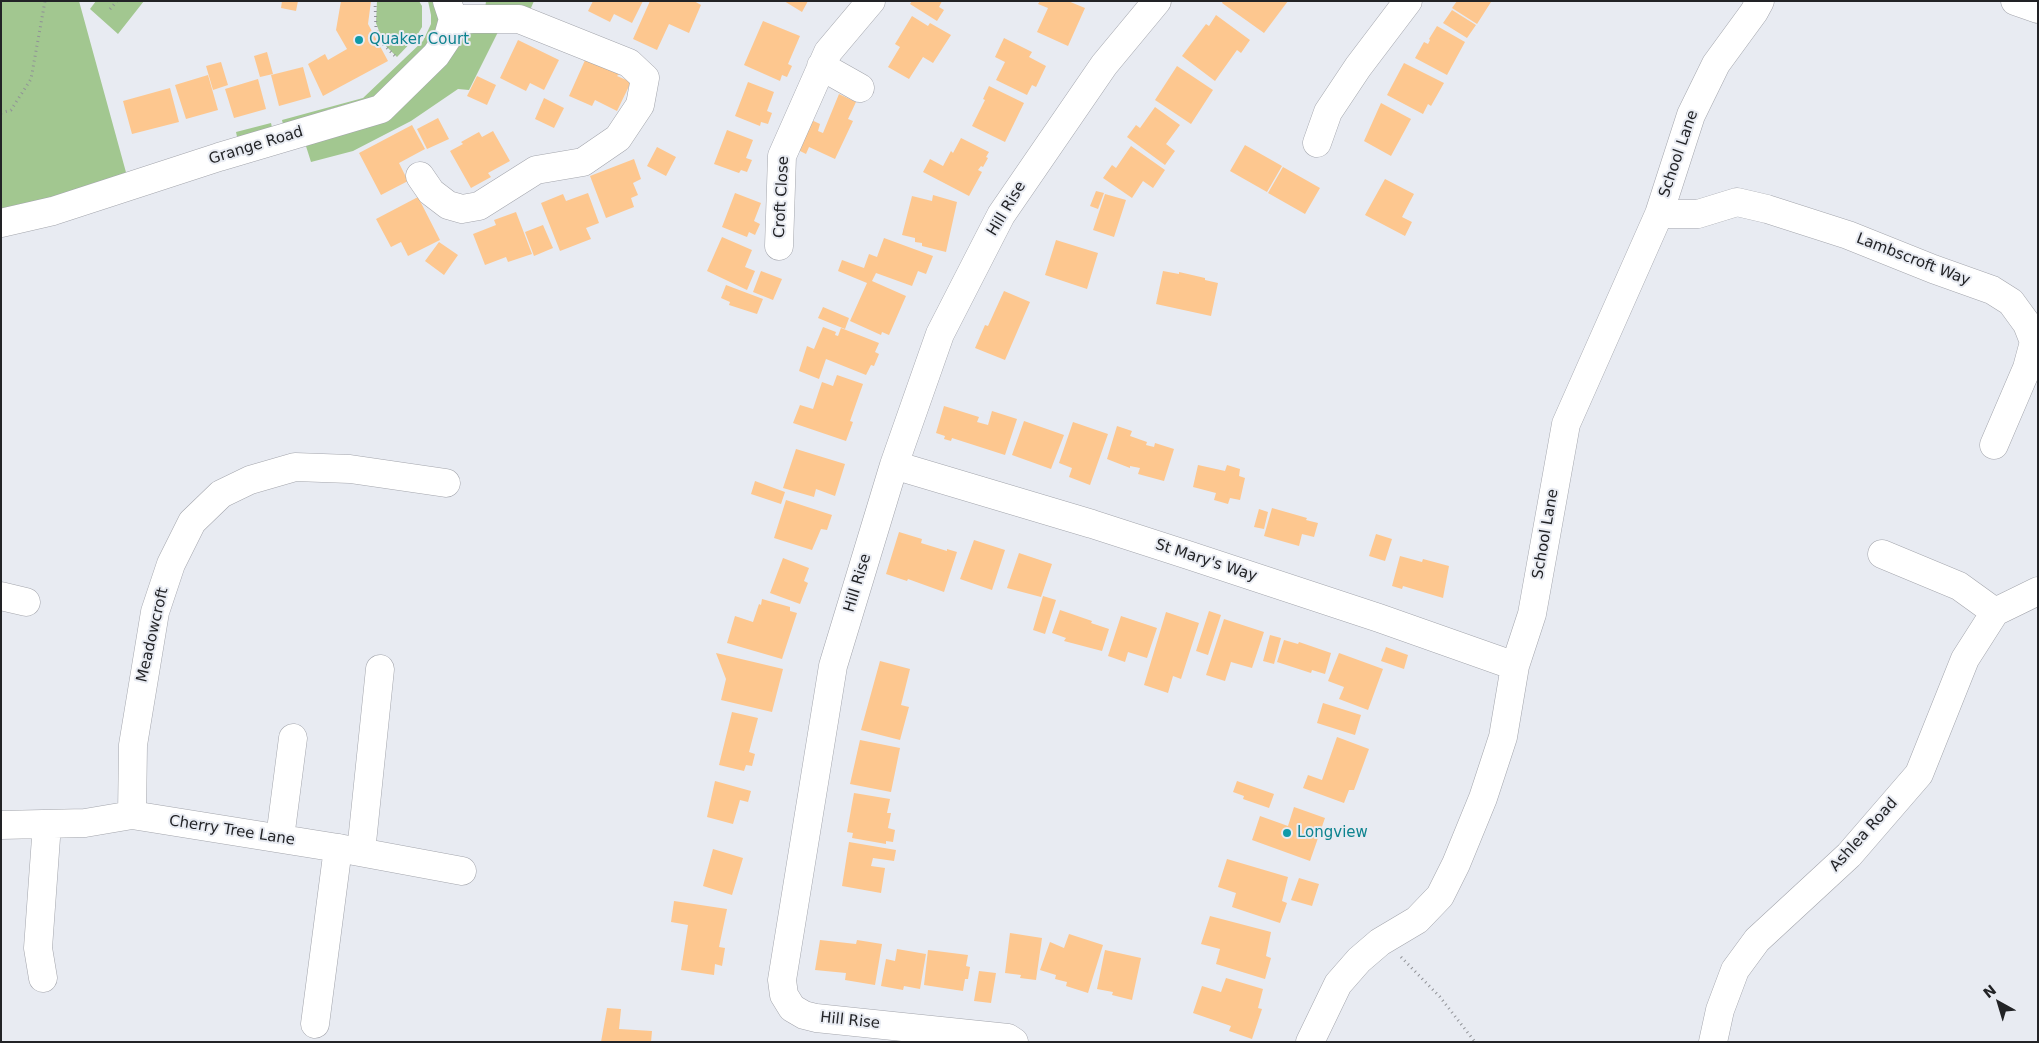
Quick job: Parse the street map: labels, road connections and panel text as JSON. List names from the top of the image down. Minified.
{"streets":{"street":["Grange Road","School Lane","Croft Close","Hill Rise","Lambscroft Way","St Mary's Way","Meadowcroft","Cherry Tree Lane","Ashlea Road"]},"crossings":[["School Lane","Lambscroft Way"],["School Lane","St Mary's Way"],["Hill Rise","St Mary's Way"],["Meadowcroft","Cherry Tree Lane"]],"places":["Quaker Court","Longview"],"north":"top left"}
